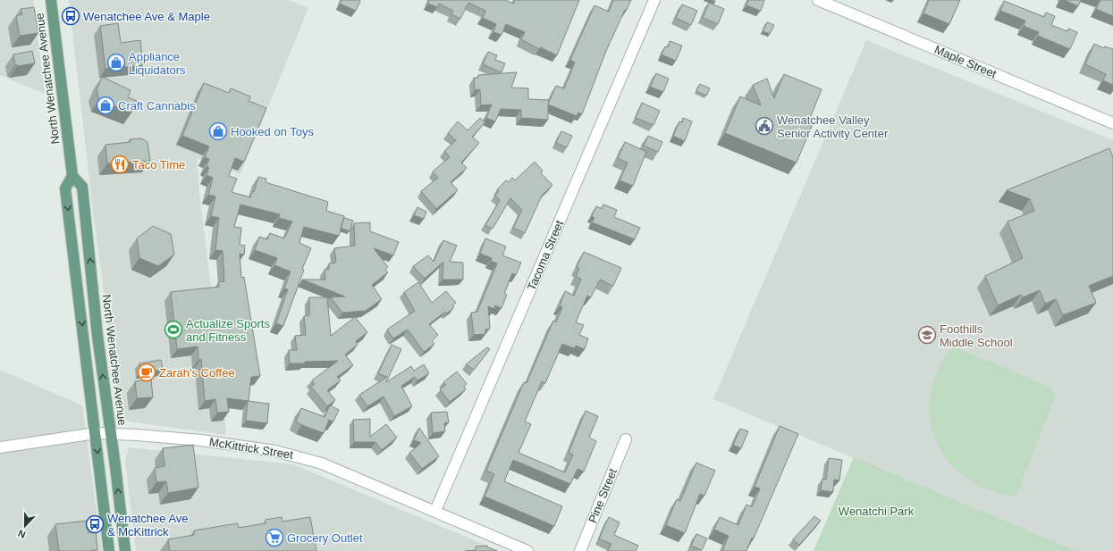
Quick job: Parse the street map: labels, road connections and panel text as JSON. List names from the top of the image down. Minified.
{"streets":{"main road":["North Wenatchee Avenue"],"street":["Maple Street","Tacoma Street","McKittrick Street","Pine Street"]},"crossings":[["North Wenatchee Avenue","McKittrick Street"],["Tacoma Street","McKittrick Street"]],"parks":["Wenatchi Park"],"places":{"bus stop":["Wenatchee Ave & Maple","Wenatchee Ave & McKittrick"],"shop":["Appliance Liquidators","Craft Cannabis","Hooked on Toys"],"public building":["Wenatchee Valley Senior Activity Center"],"restaurant":["Taco Time"],"sports":["Actualize Sports and Fitness"],"school or university":["Foothills Middle School"],"cafe":["Zarah's Coffee"],"supermarket":["Grocery Outlet"]},"north":"bottom"}
